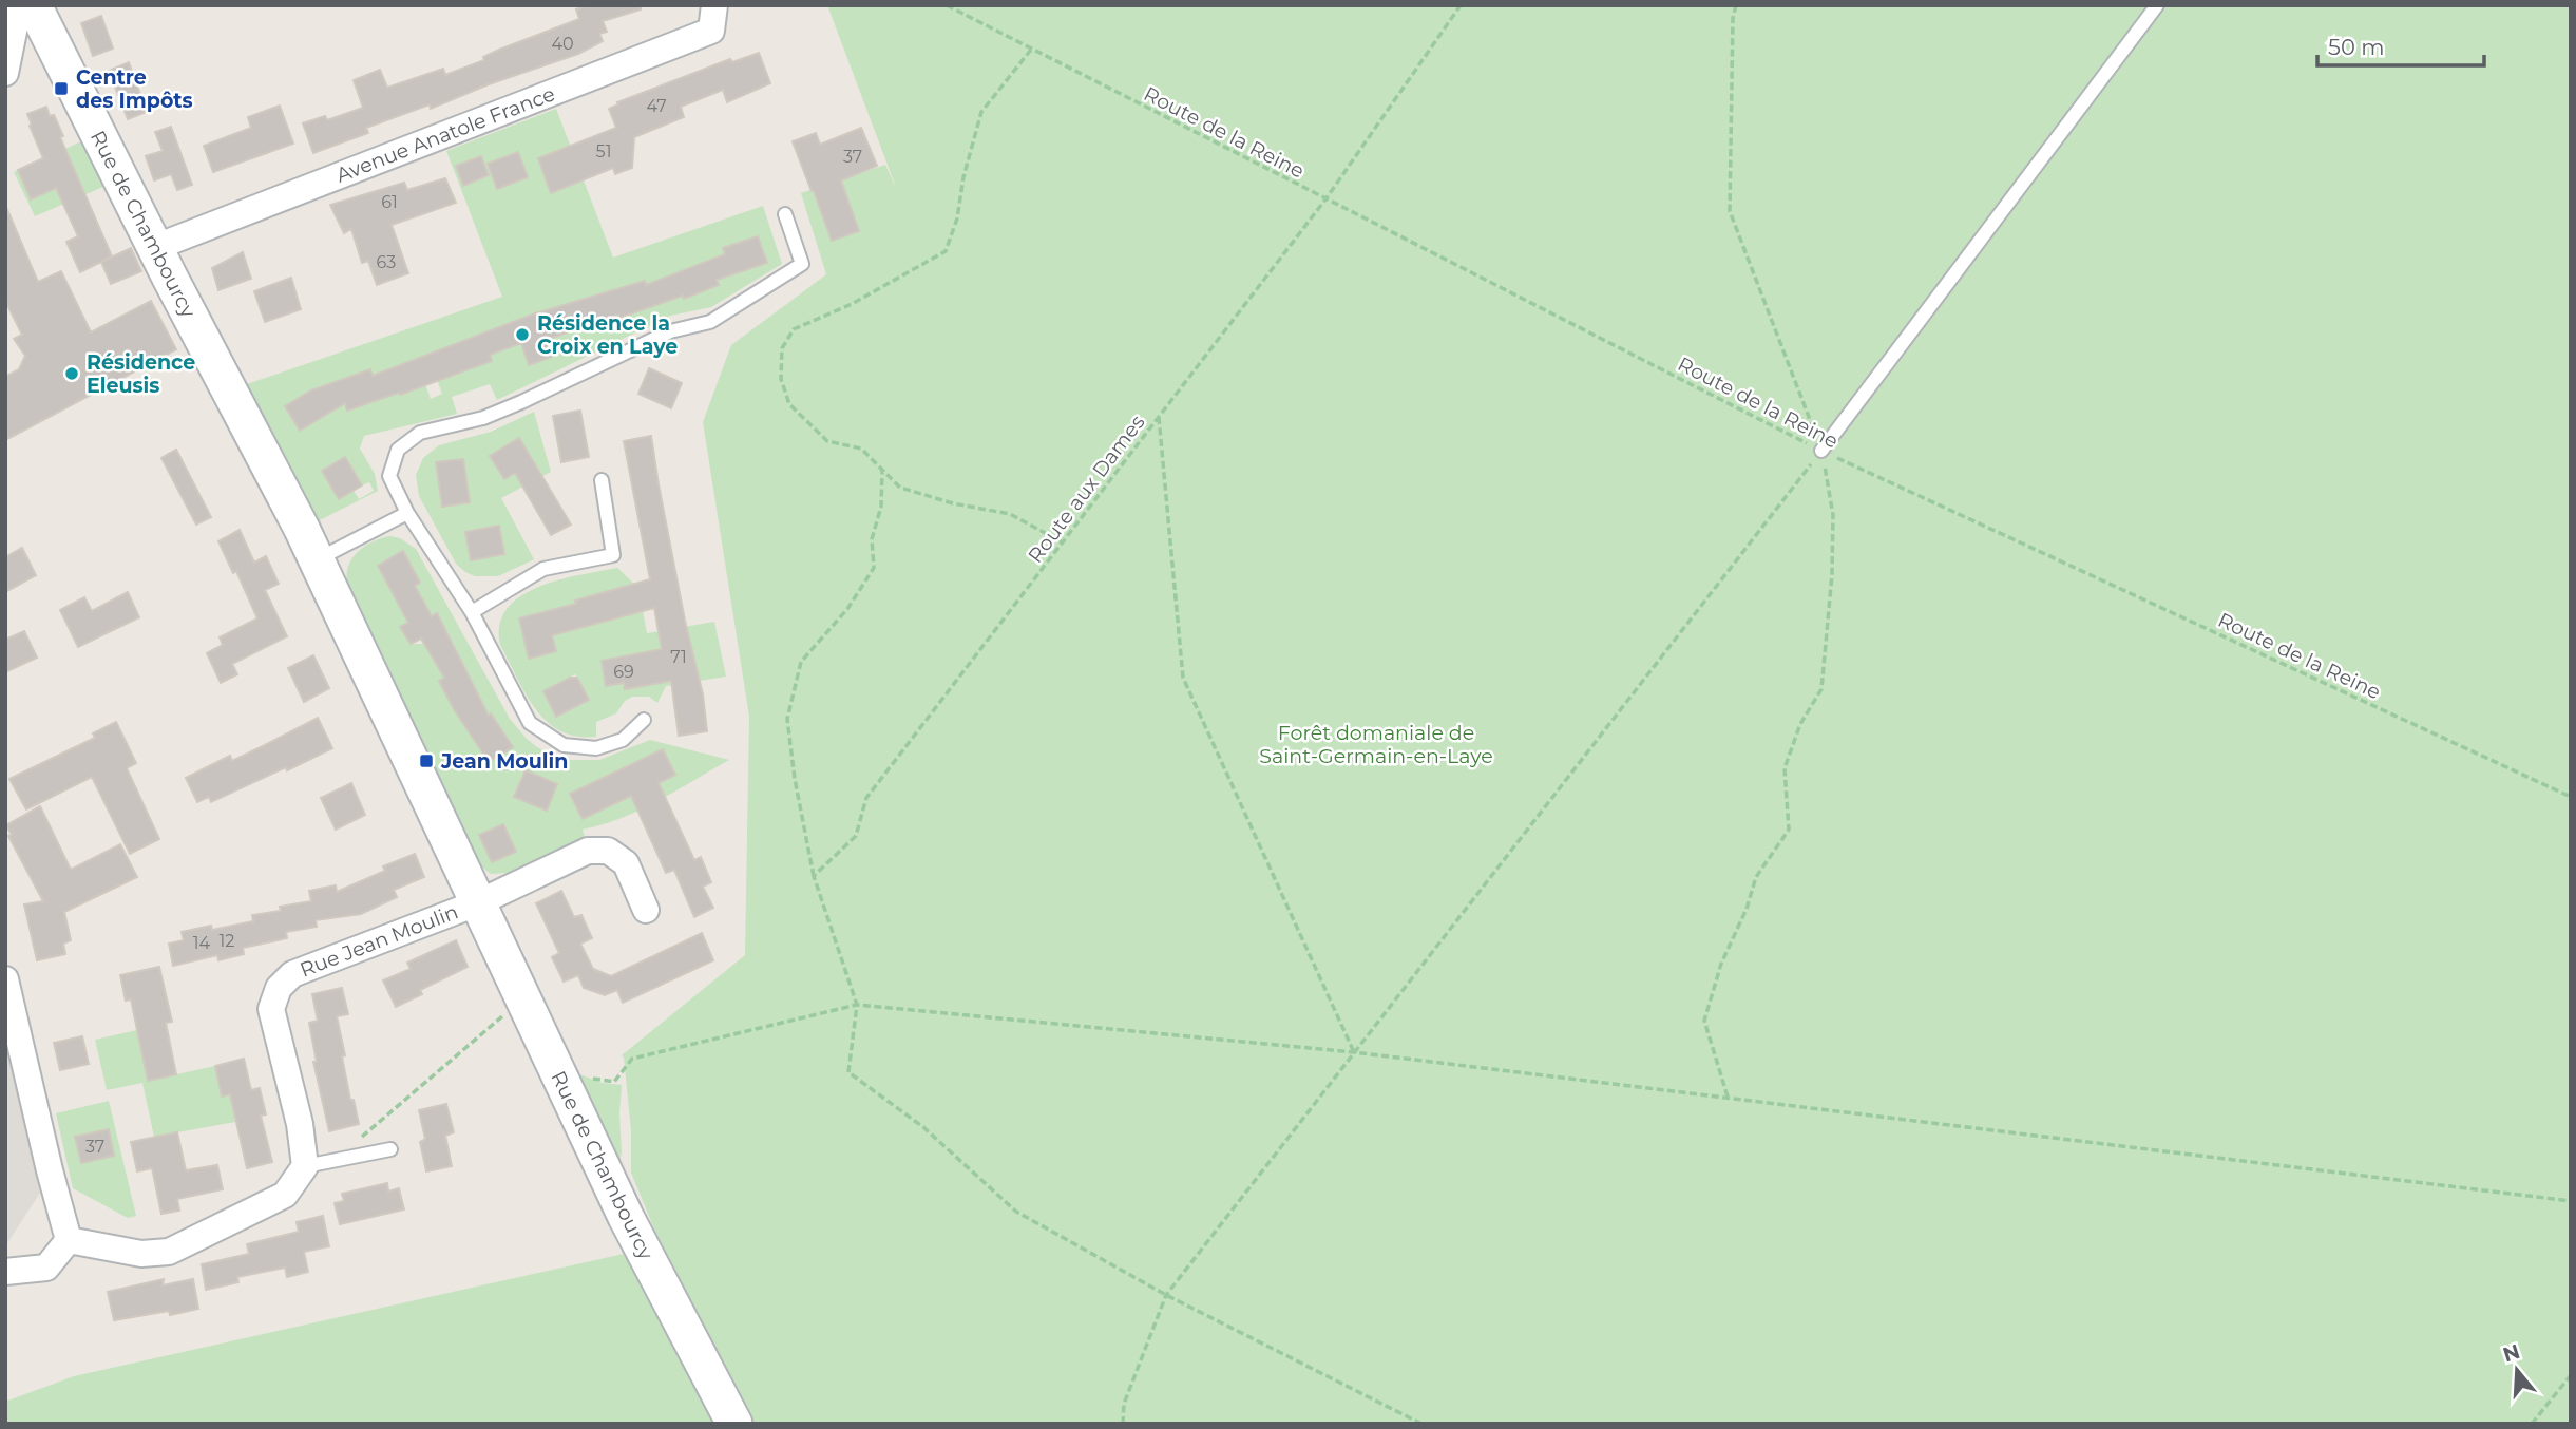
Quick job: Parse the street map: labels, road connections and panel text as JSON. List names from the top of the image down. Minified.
{"streets":{"street":["Avenue Anatole France","Rue de Chambourcy","Rue Jean Moulin"],"path":["Route de la Reine","Route aux Dames"]},"crossings":[["Route de la Reine","Route aux Dames"],["Avenue Anatole France","Rue de Chambourcy"],["Rue de Chambourcy","Rue Jean Moulin"]],"parks":["Forêt domaniale de Saint-Germain-en-Laye"],"places":{"transit":["Centre des Impôts","Jean Moulin"],"other":["Résidence la Croix en Laye","Résidence Eleusis"]},"house_numbers":["40","47","51","37","61","63","71","69","12","14","37"],"scale_bar":"50 m","north":"top"}
